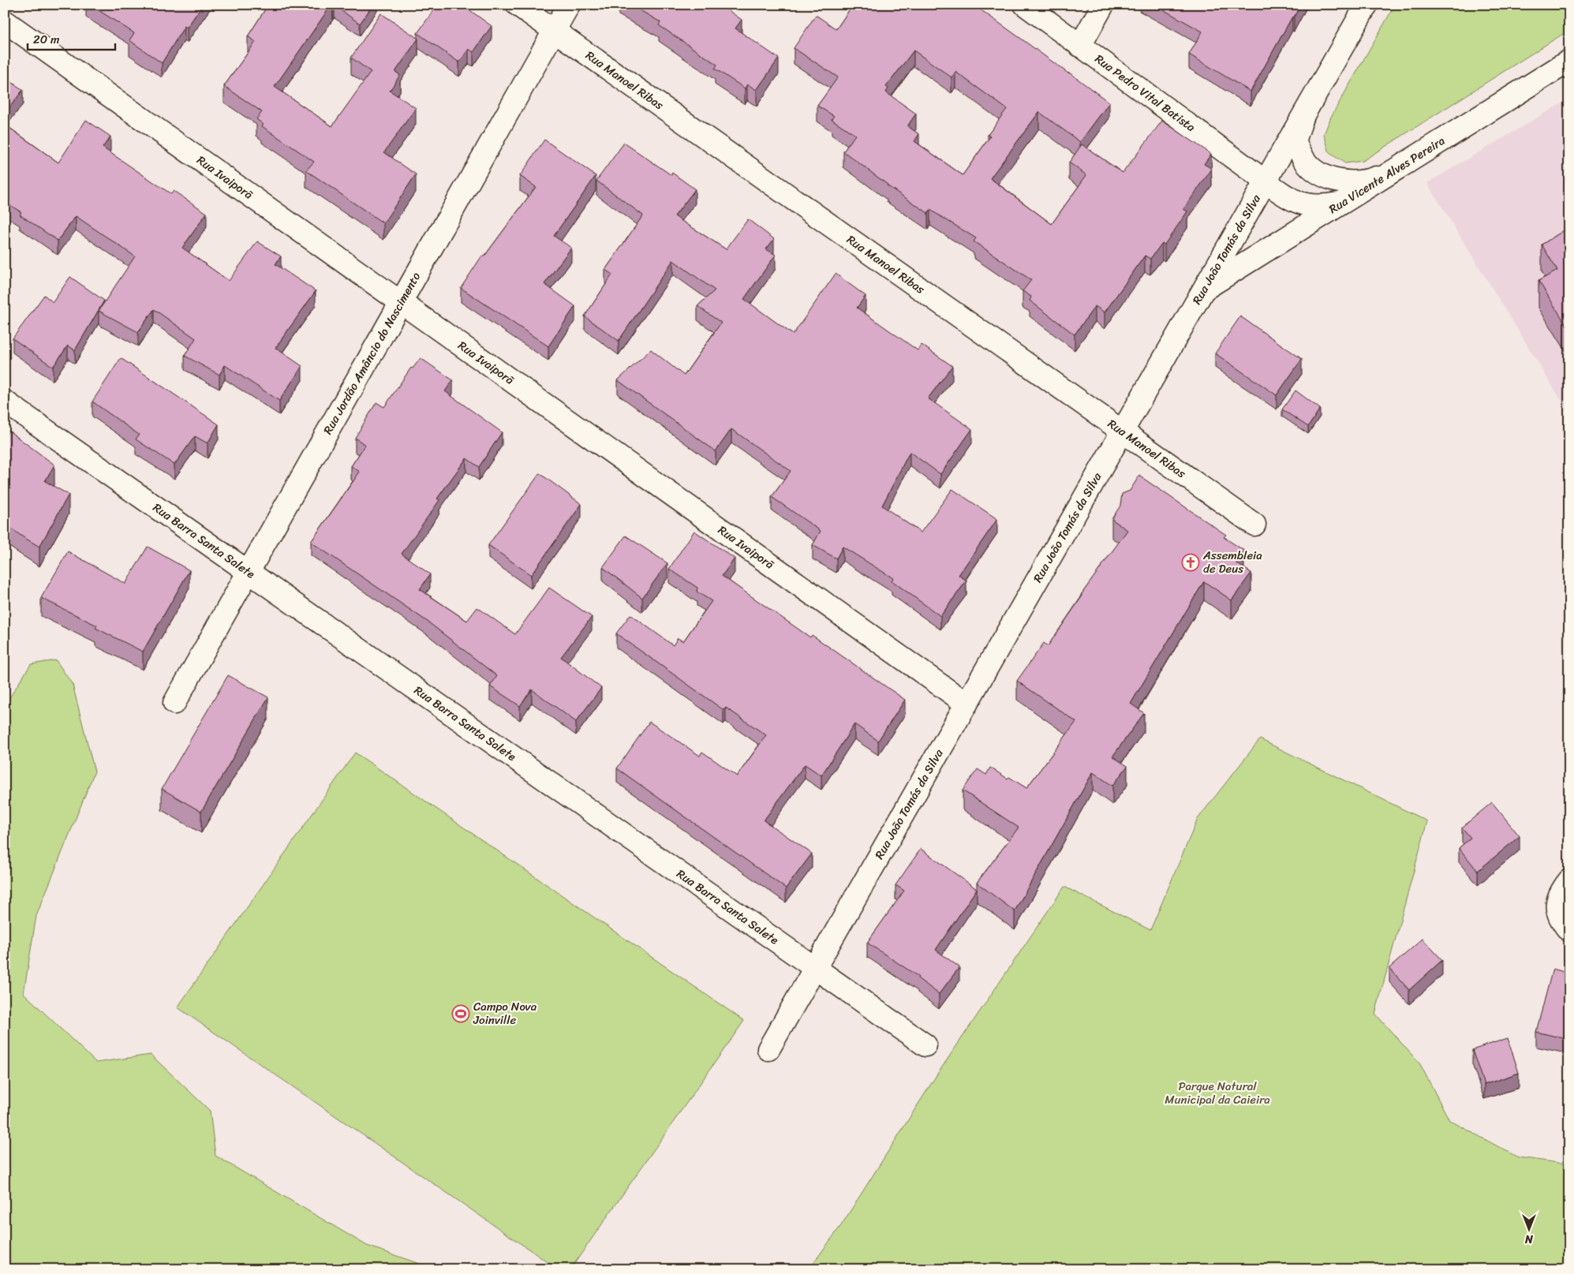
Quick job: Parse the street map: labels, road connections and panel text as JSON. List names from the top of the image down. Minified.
{"streets":{"street":["Rua Manoel Ribas","Rua Pedro Vital Batista","Rua Vicente Alves Pereira","Rua Ivaiporã","Rua João Tomás da Silva","Rua Jordão Amâncio do Nascimento","Rua Barra Santa Salete"]},"crossings":[["Rua Manoel Ribas","Rua João Tomás da Silva"],["Rua Manoel Ribas","Rua Jordão Amâncio do Nascimento"],["Rua Pedro Vital Batista","Rua Vicente Alves Pereira"],["Rua Pedro Vital Batista","Rua João Tomás da Silva"],["Rua Vicente Alves Pereira","Rua João Tomás da Silva"],["Rua Ivaiporã","Rua João Tomás da Silva"],["Rua Ivaiporã","Rua Jordão Amâncio do Nascimento"],["Rua João Tomás da Silva","Rua Barra Santa Salete"],["Rua Jordão Amâncio do Nascimento","Rua Barra Santa Salete"]],"parks":["Parque Natural Municipal da Caieira"],"places":{"church":["Assembleia de Deus"],"sports":["Campo Nova Joinville"]},"scale_bar":"20 m","north":"bottom"}
